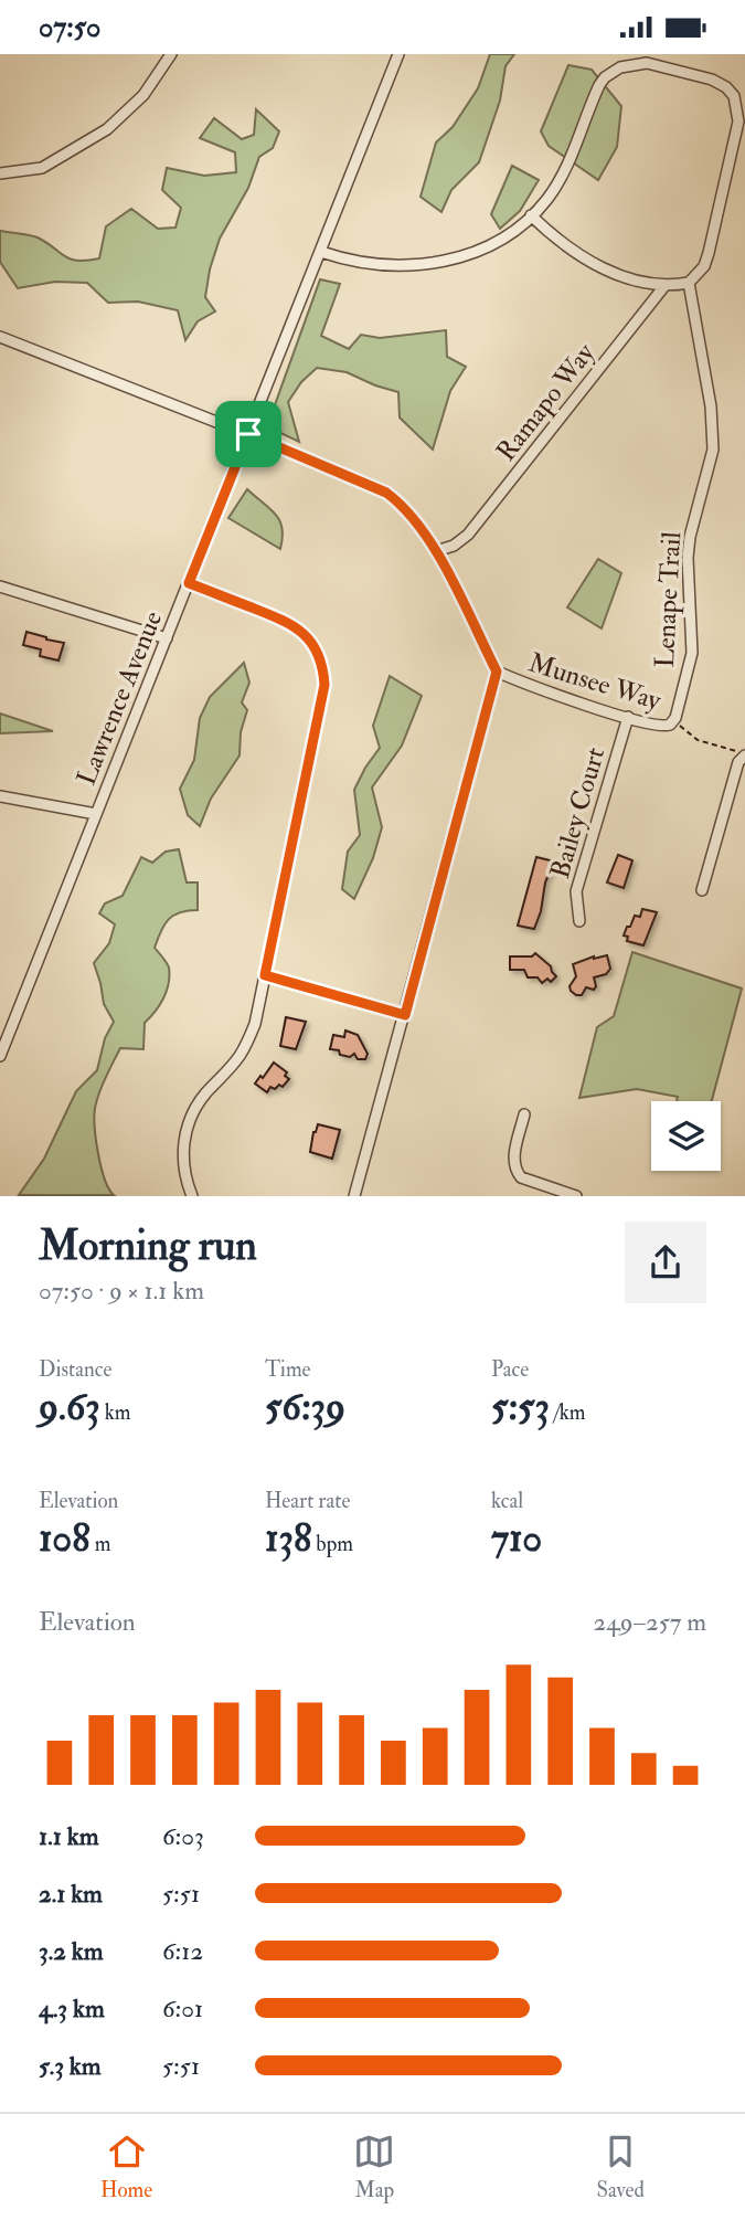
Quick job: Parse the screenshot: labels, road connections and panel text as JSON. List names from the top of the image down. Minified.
{"streets":{"street":["Ramapo Way","Lenape Trail","Munsee Way","Lawrence Avenue","Bailey Court"]},"crossings":[["Ramapo Way","Lenape Trail"],["Ramapo Way","Munsee Way"],["Lenape Trail","Munsee Way"],["Munsee Way","Lawrence Avenue"],["Munsee Way","Bailey Court"]],"page":{"status":"07:50","heading":["Morning run","07:50 · 9 × 1.1 km"],"stats":[["Distance","9.63 km"],["Time","56:39"],["Pace","5:53 /km"],["Elevation","108 m"],["Heart rate","138 bpm"],["kcal","710"]],"chart":["Elevation","249–257 m"],"list":[{"name":"1.1 km","note":"6:03"},{"name":"2.1 km","note":"5:51"},{"name":"3.2 km","note":"6:12"},{"name":"4.3 km","note":"6:01"},{"name":"5.3 km","note":"5:51"}],"tabs":["Home","Map","Saved"]}}
